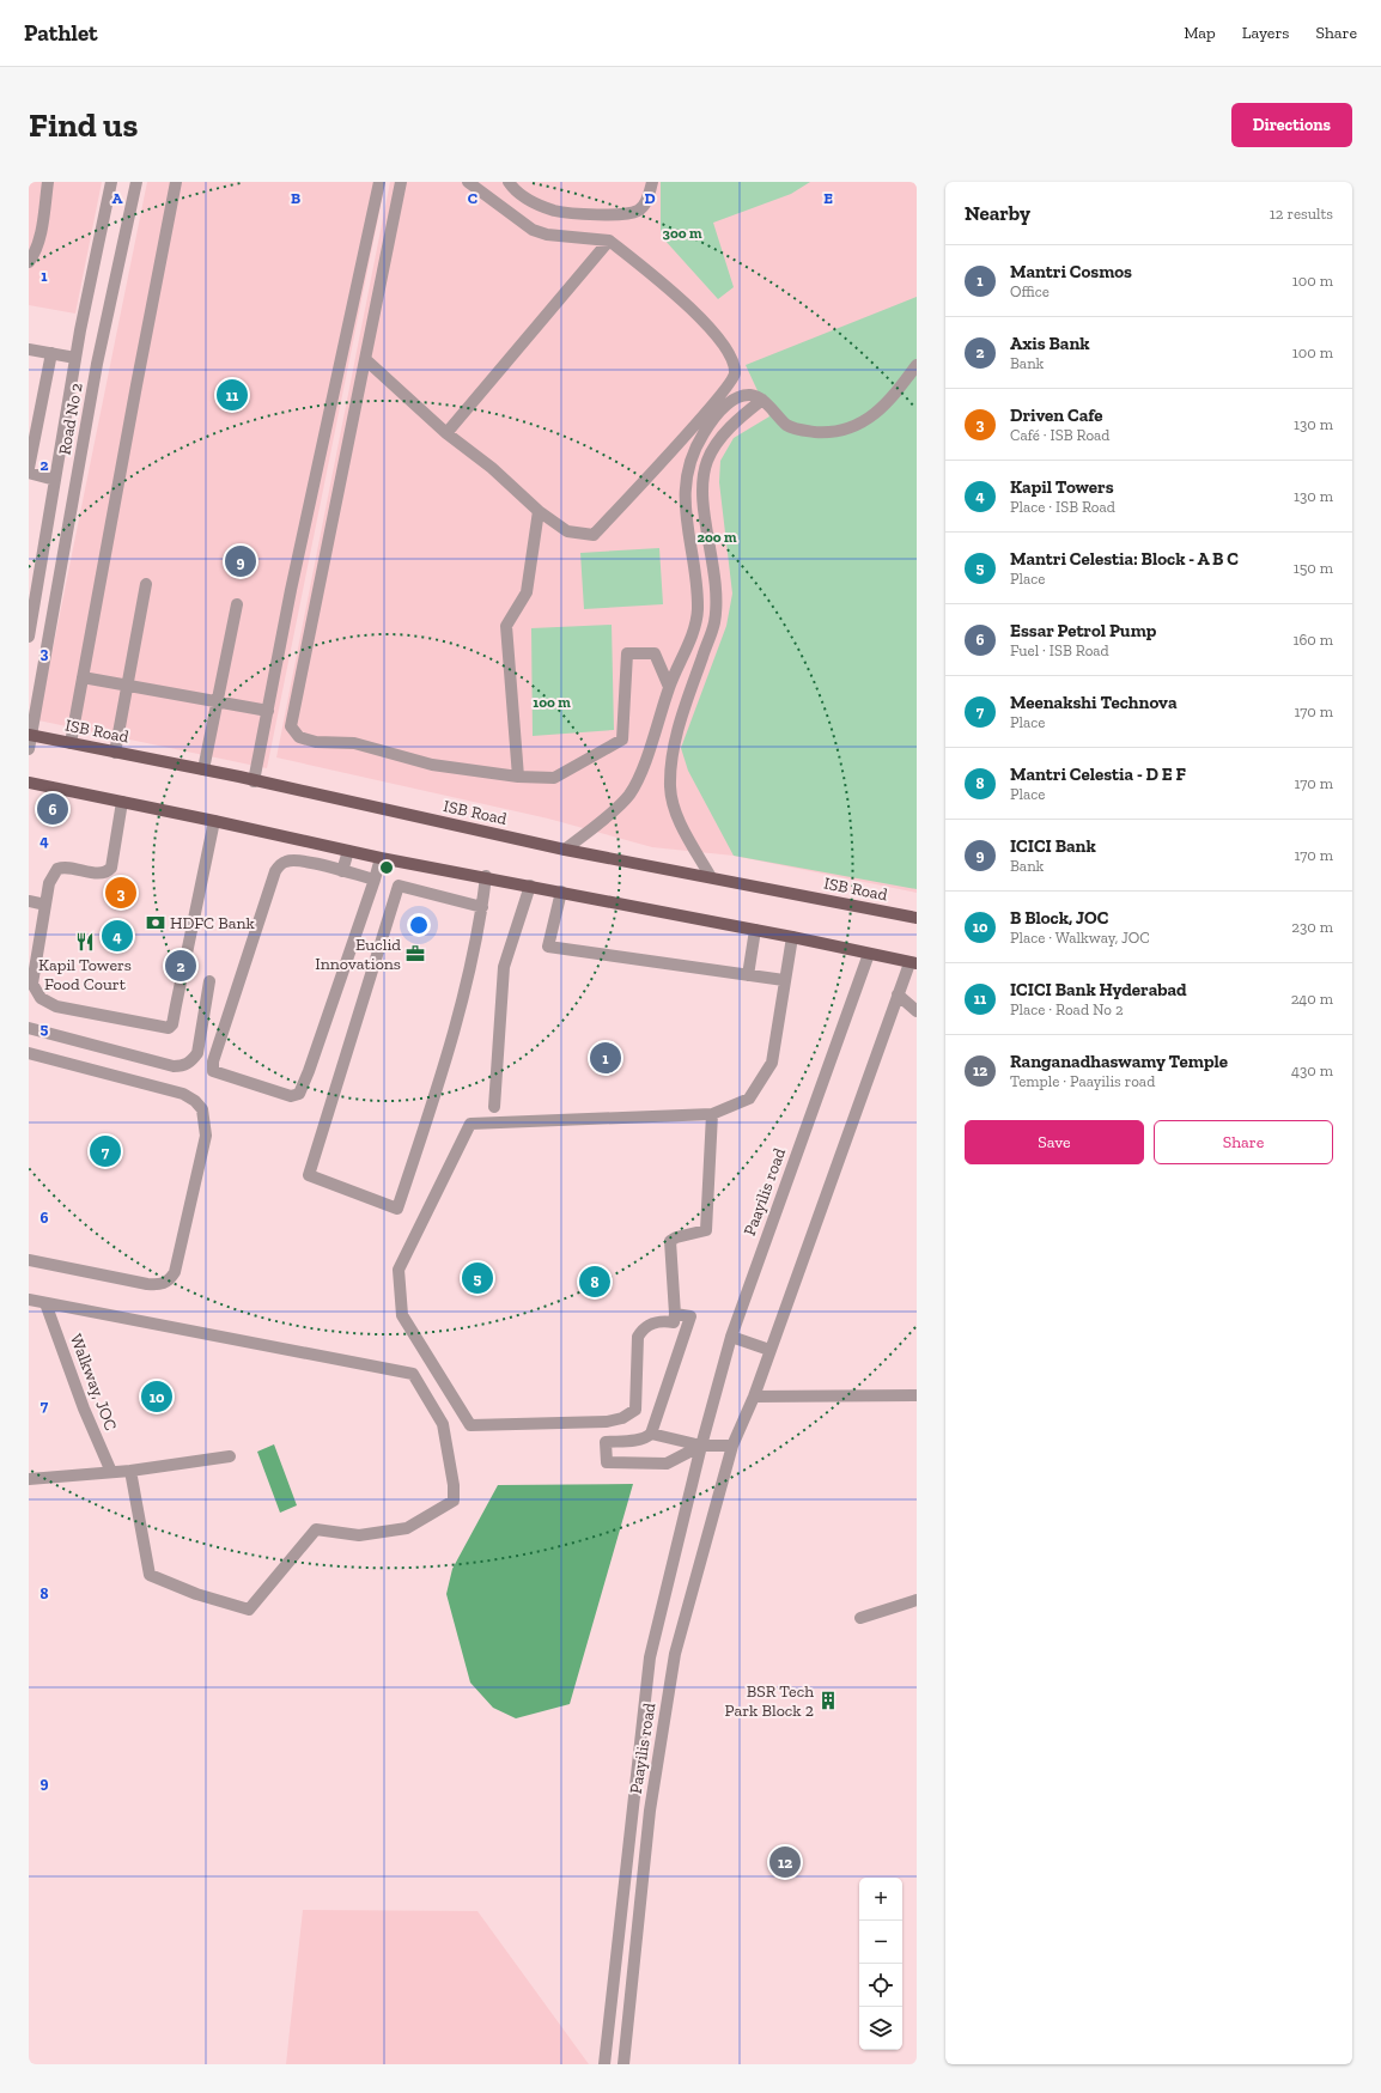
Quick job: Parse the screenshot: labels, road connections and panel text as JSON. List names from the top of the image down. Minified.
{"streets":{"main road":["ISB Road"],"street":["Road No 2","Paayilis road","Walkway, JOC"]},"crossings":[["Road No 2","ISB Road"]],"places":{"bank":["HDFC Bank"],"restaurant":["Kapil Towers Food Court"],"office":["Euclid Innovations"],"building":["BSR Tech Park Block 2"]},"page":{"header":"Pathlet","nav":["Map","Layers","Share"],"buttons":["Directions",["Save","Share"]],"title":"Find us","heading":["Nearby","12 results"],"list":[{"mark":"1","name":"Mantri Cosmos","note":"Office","value":"100 m"},{"mark":"2","name":"Axis Bank","note":"Bank","value":"100 m"},{"mark":"3","name":"Driven Cafe","note":"Café · ISB Road","value":"130 m"},{"mark":"4","name":"Kapil Towers","note":"Place · ISB Road","value":"130 m"},{"mark":"5","name":"Mantri Celestia: Block - A B C","note":"Place","value":"150 m"},{"mark":"6","name":"Essar Petrol Pump","note":"Fuel · ISB Road","value":"160 m"},{"mark":"7","name":"Meenakshi Technova","note":"Place","value":"170 m"},{"mark":"8","name":"Mantri Celestia - D E F","note":"Place","value":"170 m"},{"mark":"9","name":"ICICI Bank","note":"Bank","value":"170 m"},{"mark":"10","name":"B Block, JOC","note":"Place · Walkway, JOC","value":"230 m"},{"mark":"11","name":"ICICI Bank Hyderabad","note":"Place · Road No 2","value":"240 m"},{"mark":"12","name":"Ranganadhaswamy Temple","note":"Temple · Paayilis road","value":"430 m"}],"pins":["11","9","6","3","4","2","1","7","5","8","10","12"],"map_buttons":["+","−"]},"grid":{"columns":["A","B","C","D","E"],"rows":["1","2","3","4","5","6","7","8","9"]},"rings":["300 m","200 m","100 m"]}
